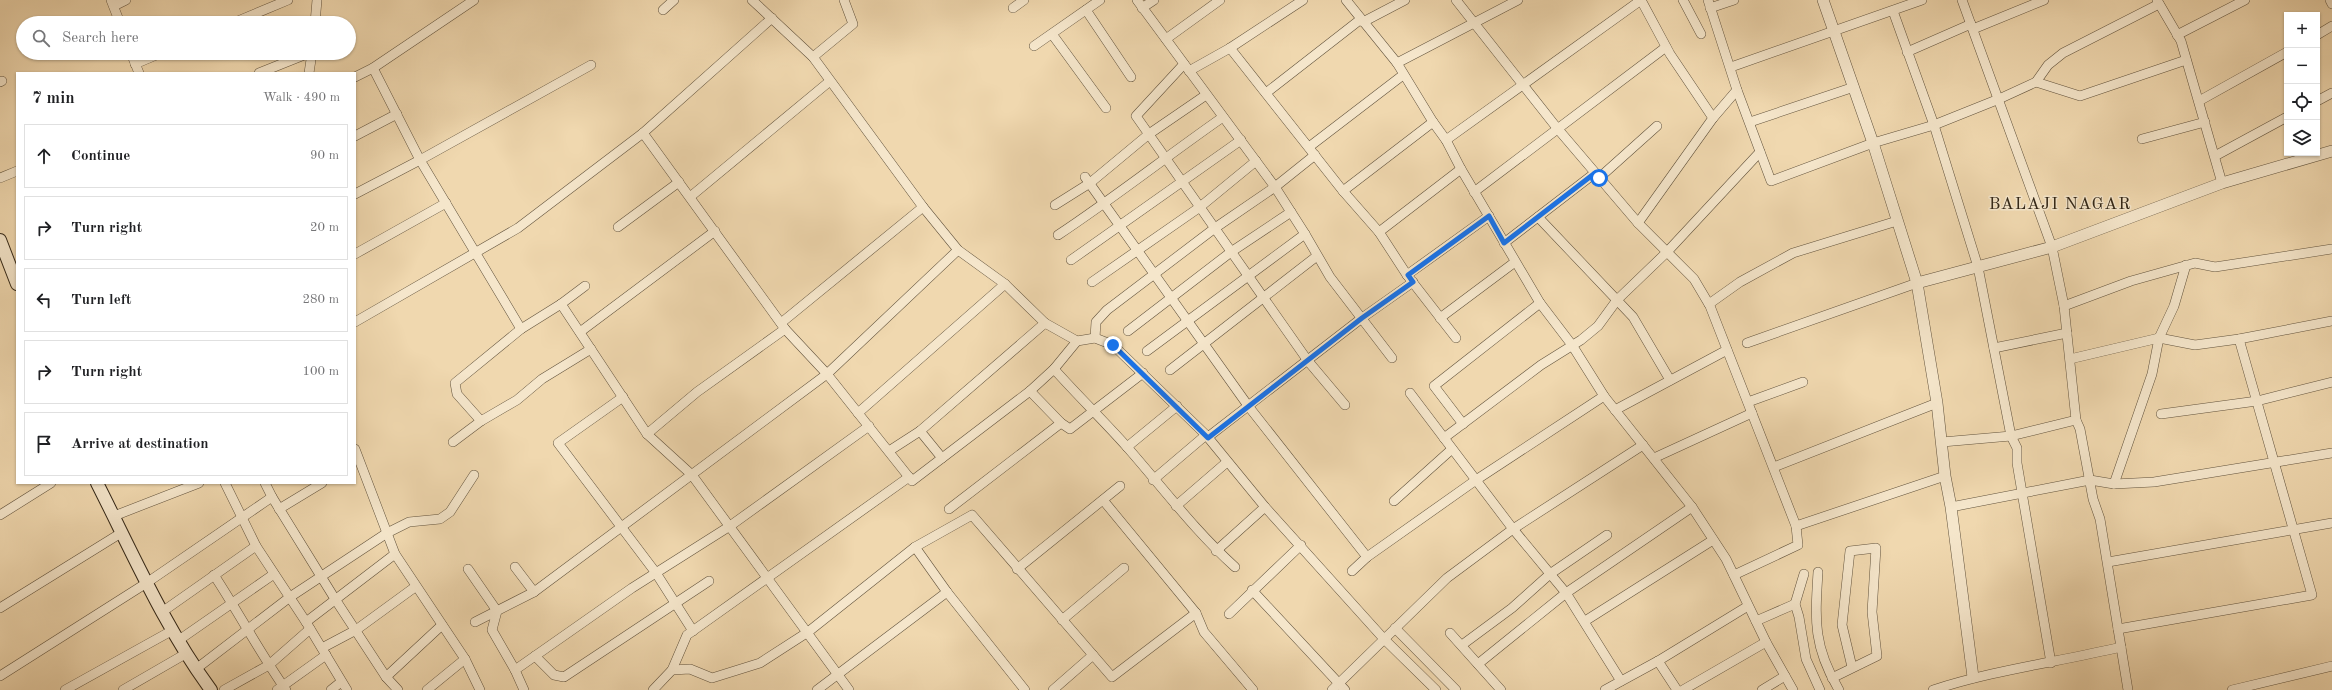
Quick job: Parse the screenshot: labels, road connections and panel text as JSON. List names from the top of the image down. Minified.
{"districts":["BALAJI NAGAR"],"page":{"map_buttons":["+","−"],"search":"Search here","heading":["7 min","Walk · 490 m"],"list":[["Continue","90 m"],["Turn right","20 m"],["Turn left","280 m"],["Turn right","100 m"],"Arrive at destination"]}}
